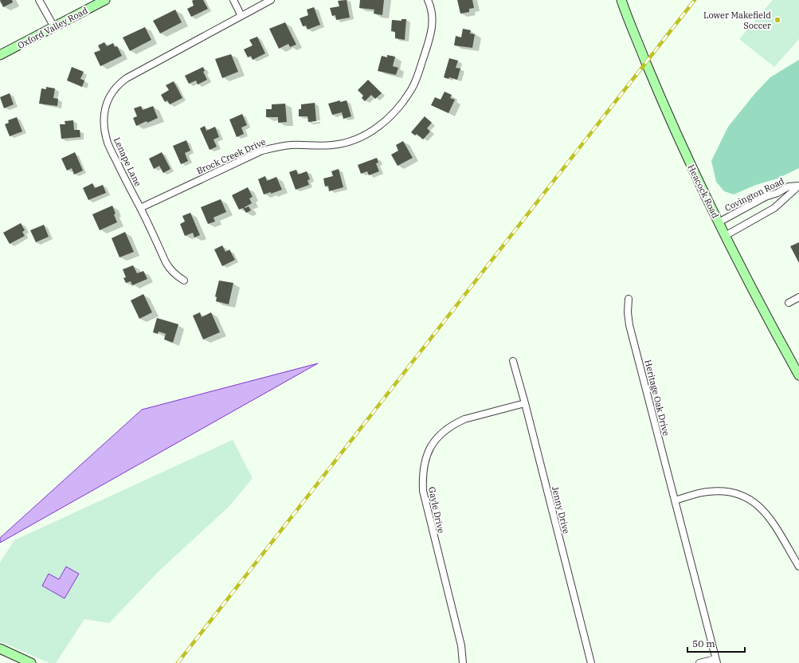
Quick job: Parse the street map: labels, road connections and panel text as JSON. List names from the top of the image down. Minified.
{"streets":{"main road":["Oxford Valley Road","Heacock Road"],"street":["Brock Creek Drive","Lenape Lane","Covington Road","Heritage Oak Drive","Gayle Drive","Jenny Drive"]},"crossings":[["Brock Creek Drive","Lenape Lane"],["Heacock Road","Covington Road"],["Gayle Drive","Jenny Drive"]],"places":["Lower Makefield Soccer"],"scale_bar":"50 m"}
